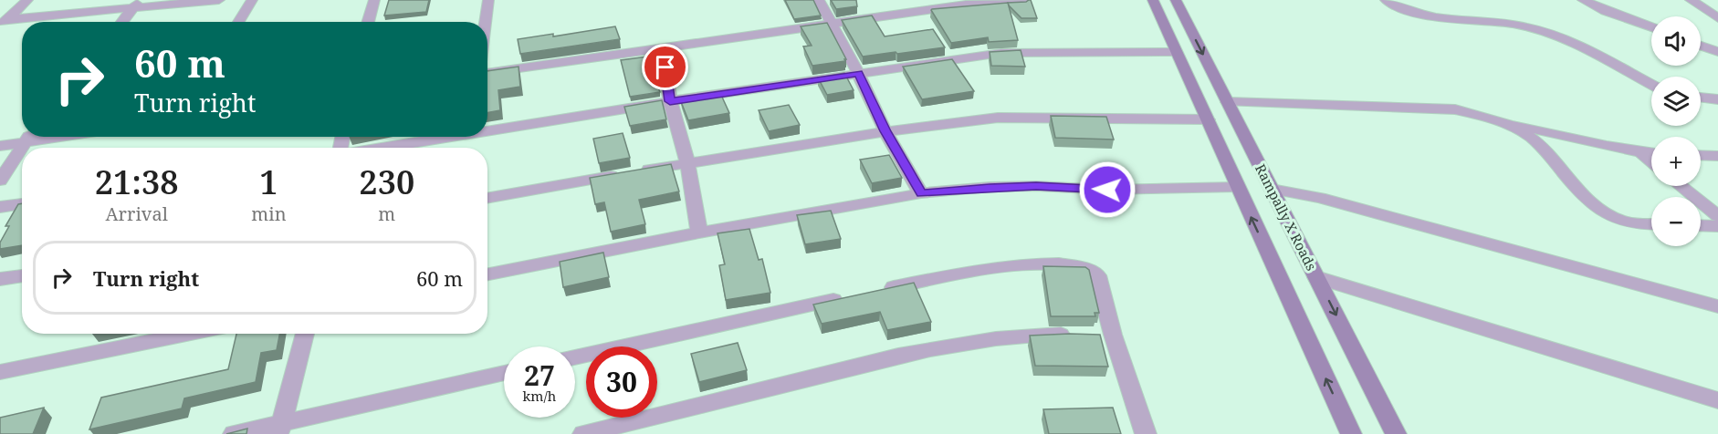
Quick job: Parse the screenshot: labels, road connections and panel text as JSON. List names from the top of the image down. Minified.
{"streets":{"main road":["Rampally X Roads"]},"page":{"map_buttons":["+","−"],"turn":["60 m","Turn right"],"eta":["21:38","Arrival","1","min","230","m"],"list":[{"name":"Turn right","value":"60 m"}],"speed":"27 km/h","limit":"30"}}
